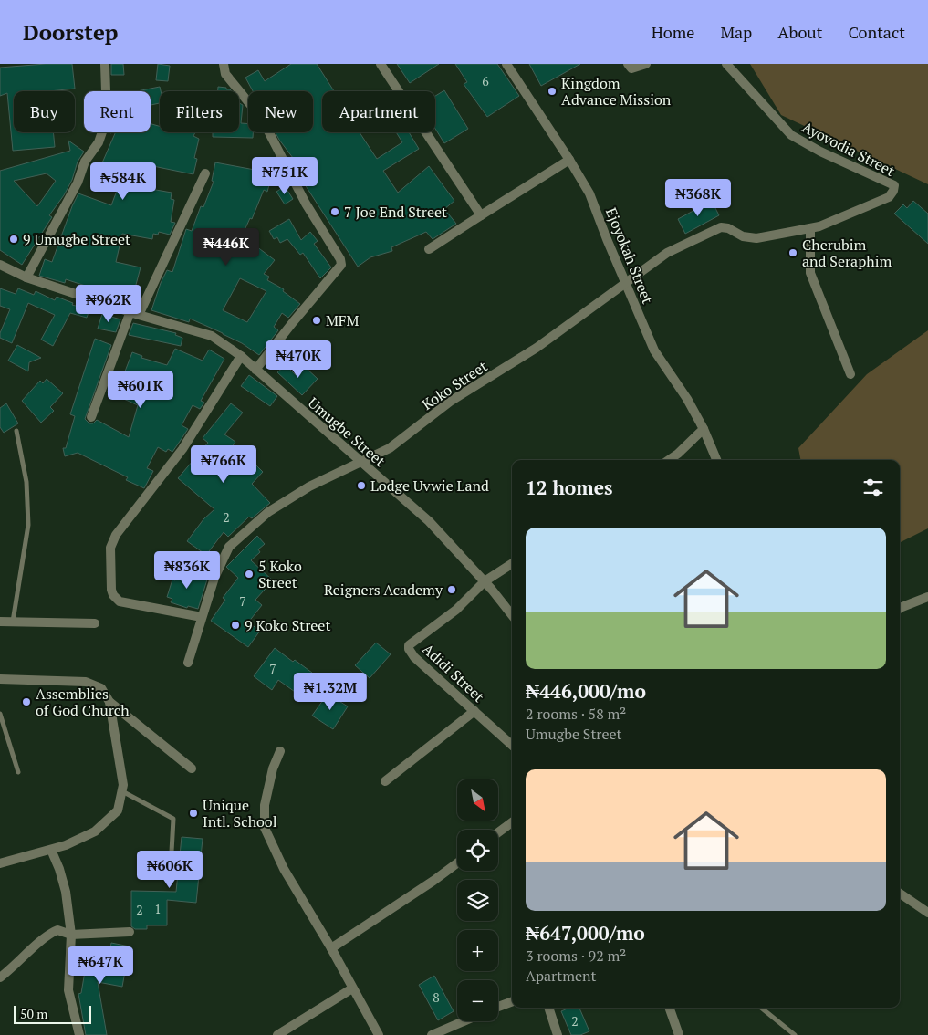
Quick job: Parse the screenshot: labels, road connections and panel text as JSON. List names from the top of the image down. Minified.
{"streets":{"street":["Ayovodia Street","Ejoyokah Street","Koko Street","Umugbe Street","Adidi Street"]},"crossings":[["Ayovodia Street","Koko Street"],["Ejoyokah Street","Koko Street"],["Koko Street","Umugbe Street"],["Umugbe Street","Adidi Street"]],"places":["Kingdom Advance Mission","7 Joe End Street","9 Umugbe Street","Cherubim and Seraphim","MFM","Lodge Uvwie Land","5 Koko Street","Reigners Academy","9 Koko Street","Assemblies of God Church","Unique Intl. School"],"house_numbers":["6","2","7","7","1","2","8","2"],"scale_bar":"50 m","north":"bottom right","page":{"header":"Doorstep","nav":["Home","Map","About","Contact"],"chip":["Buy","Rent","Filters","New","Apartment"],"price":["₦751K","₦584K","₦368K","₦446K","₦962K","₦470K","₦601K","₦766K","₦836K","₦1.32M","₦606K","₦647K"],"heading":"12 homes","list":[{"name":"₦446,000/mo","note":"2 rooms · 58 m² · Umugbe Street"},{"name":"₦647,000/mo","note":"3 rooms · 92 m² · Apartment"}],"map_buttons":["+","−"],"scale":"50 m"}}
